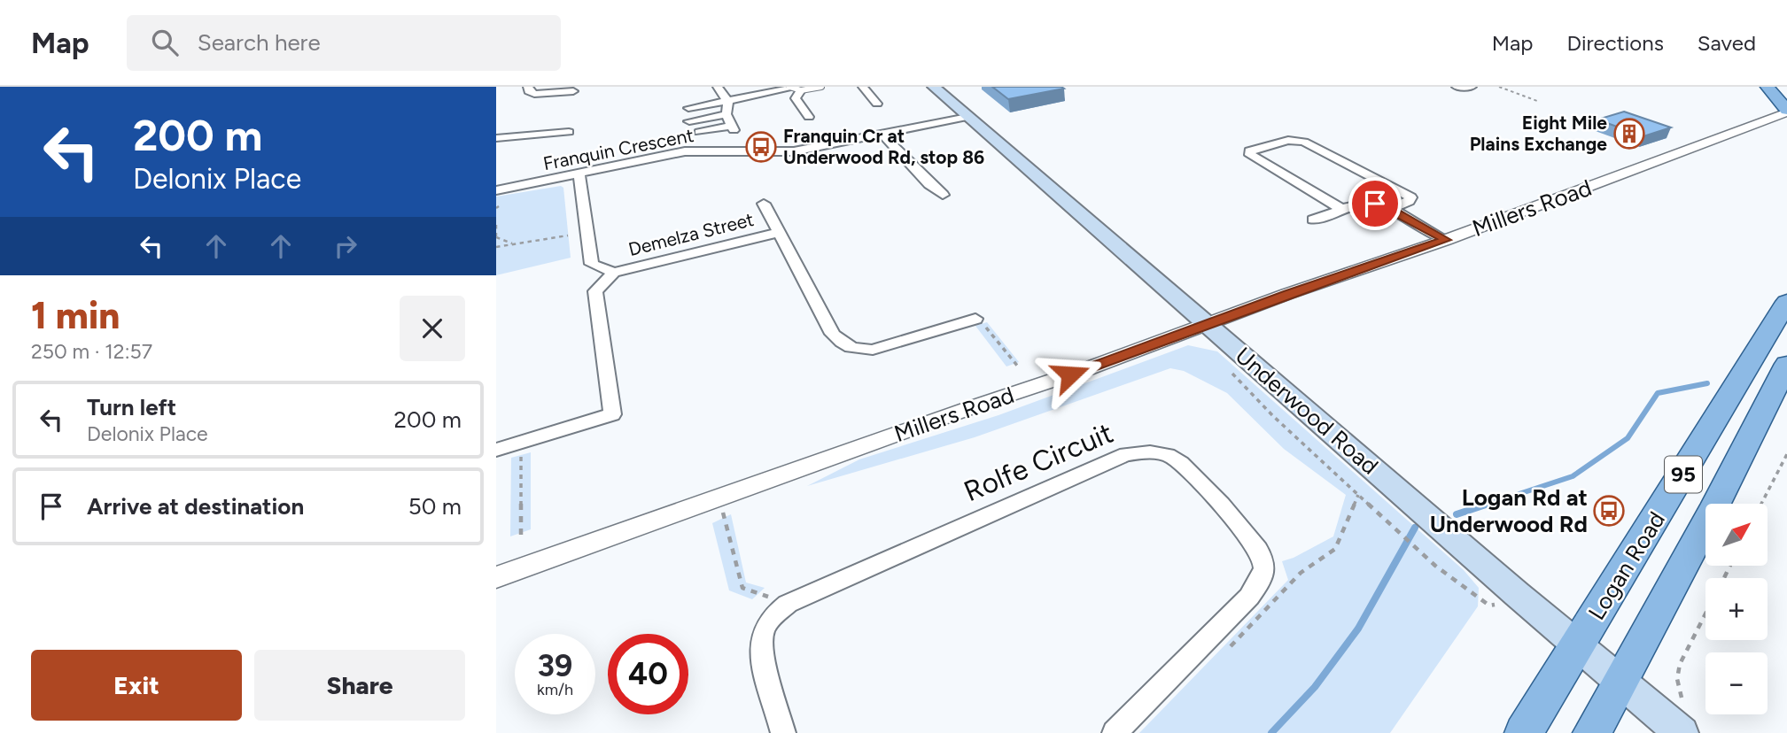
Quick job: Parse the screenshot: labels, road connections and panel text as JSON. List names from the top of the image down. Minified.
{"streets":{"main road":["Underwood Road","95","Logan Road"],"street":["Franquin Crescent","Millers Road","Demelza Street","Rolfe Circuit"]},"crossings":[["Franquin Crescent","Underwood Road"],["Millers Road","Underwood Road"],["Underwood Road","Logan Road"]],"places":{"building":["Eight Mile Plains Exchange"],"bus stop":["Franquin Cr at Underwood Rd, stop 86","Logan Rd at Underwood Rd"]},"north":"top right","page":{"header":"Map","search":"Search here","nav":["Map","Directions","Saved"],"turn":["200 m","Delonix Place"],"heading":["1 min","250 m · 12:57"],"list":[{"name":"Turn left","note":"Delonix Place","value":"200 m"},{"name":"Arrive at destination","value":"50 m"}],"map_buttons":["+","−"],"speed":"39 km/h","limit":"40","buttons":["Exit","Share"]}}
